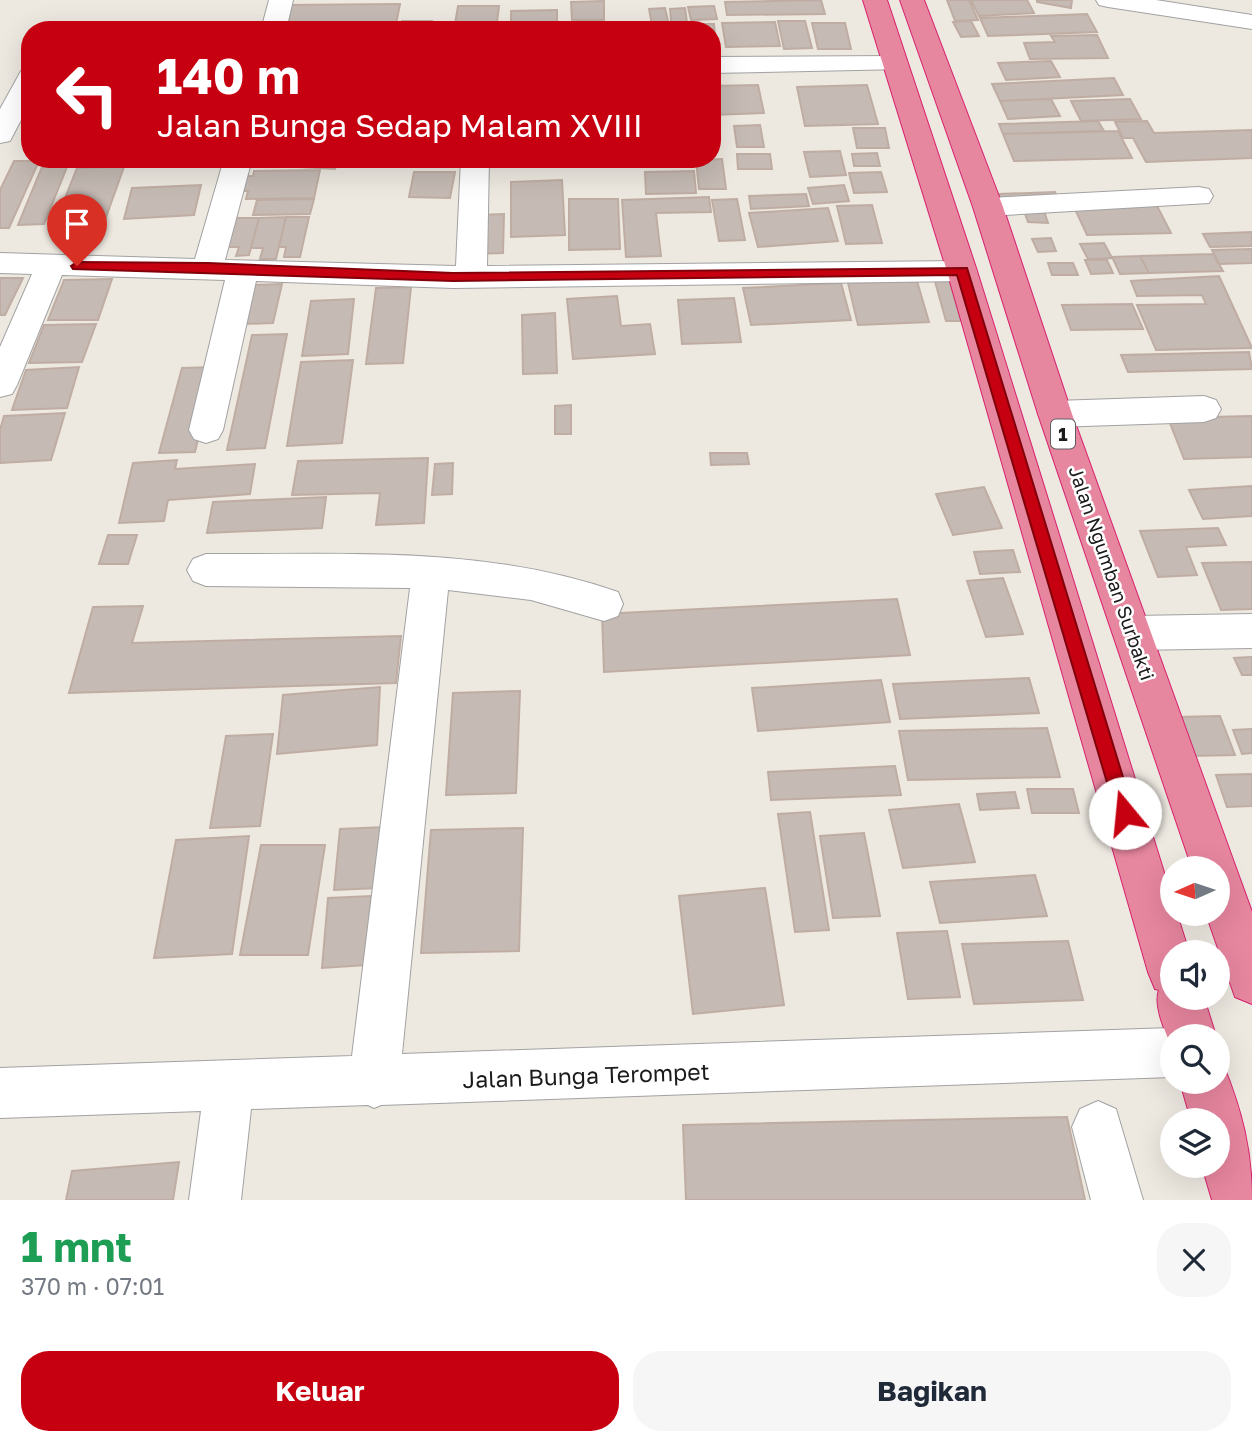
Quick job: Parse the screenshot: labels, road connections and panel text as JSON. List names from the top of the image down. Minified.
{"streets":{"highway":["1","Jalan Ngumban Surbakti"],"street":["Jalan Bunga Terompet"]},"north":"left","page":{"turn":["140 m","Jalan Bunga Sedap Malam XVIII"],"heading":["1 mnt","370 m · 07:01"],"buttons":["Keluar","Bagikan"]}}
